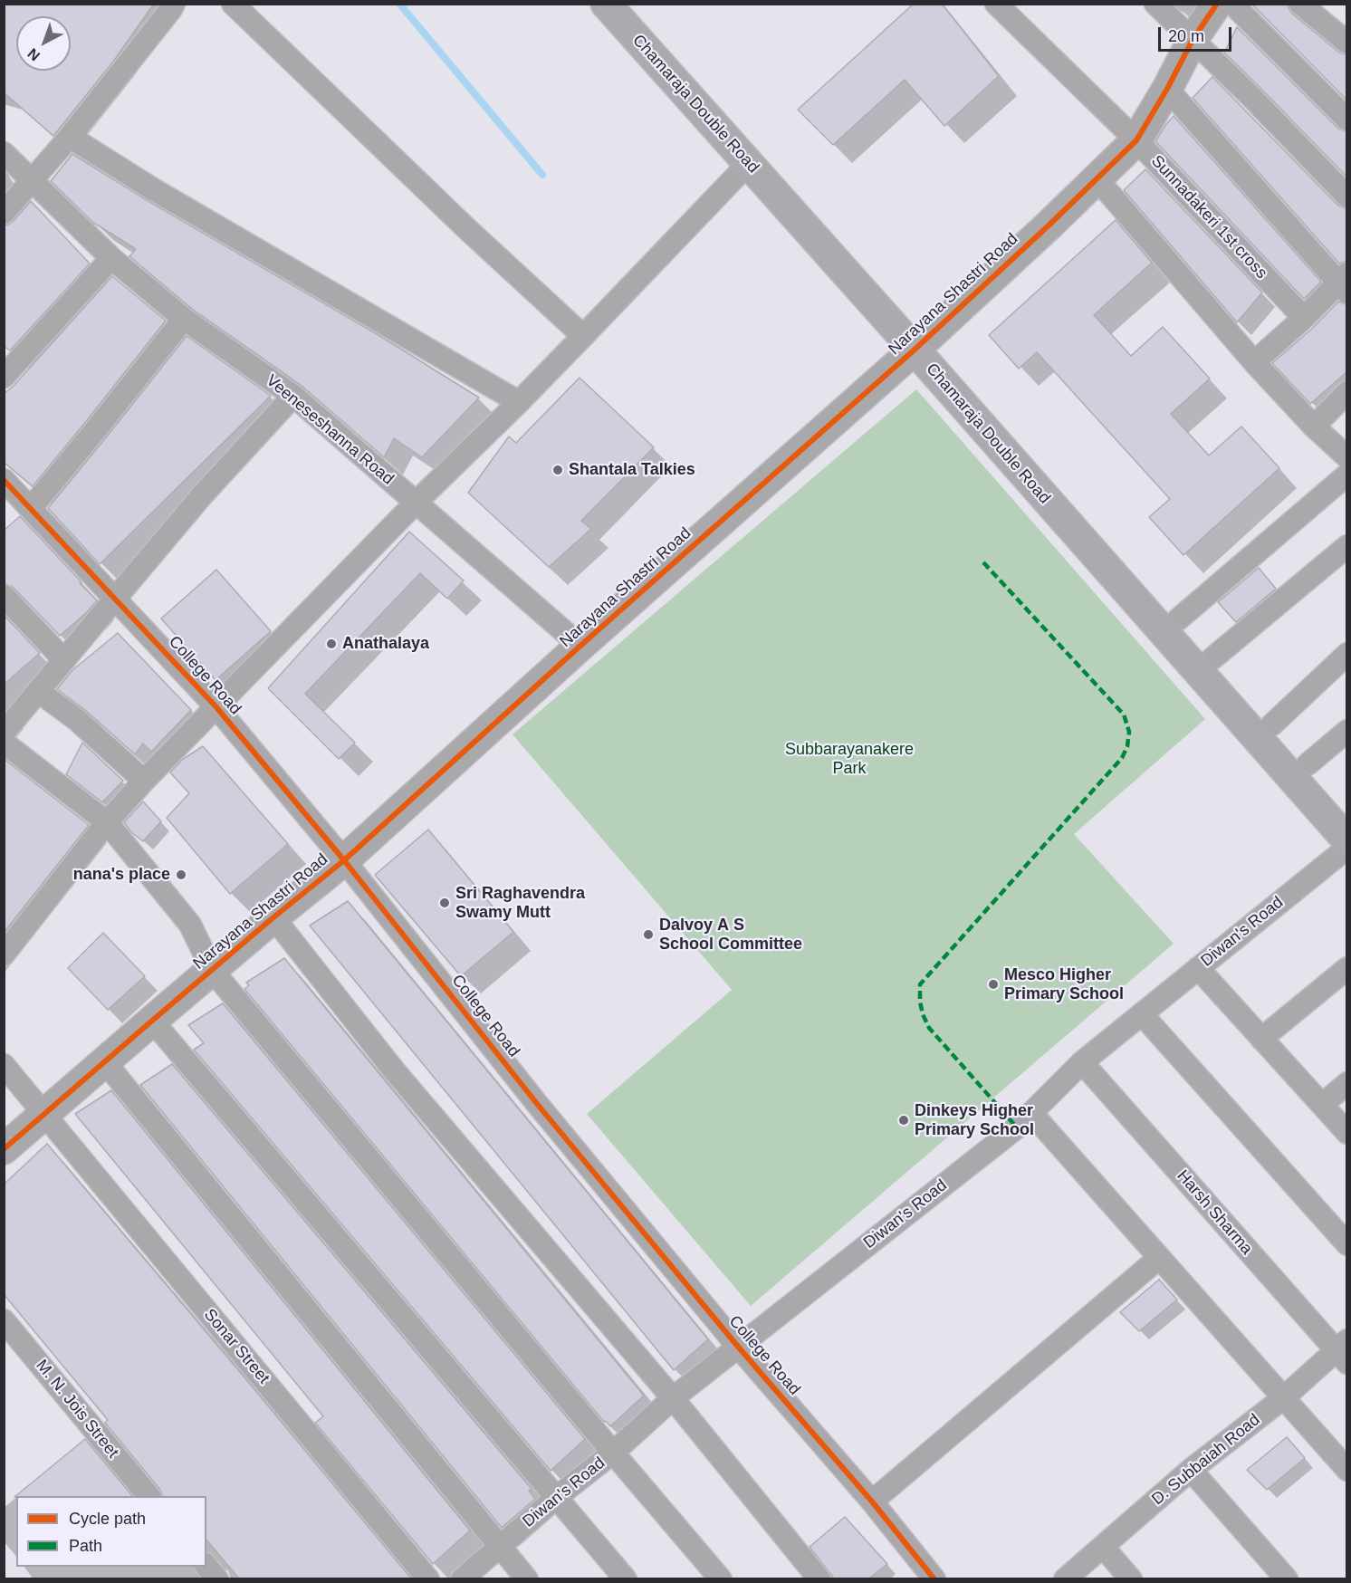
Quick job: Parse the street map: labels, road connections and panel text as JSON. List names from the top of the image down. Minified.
{"streets":{"main road":["Chamaraja Double Road"],"street":["Sunnadakeri 1st cross","Narayana Shastri Road","Veeneseshanna Road","College Road","Diwan's Road","Harsh Sharma","Sonar Street","M. N. Jois Street","D. Subbaiah Road"]},"crossings":[["Chamaraja Double Road","Narayana Shastri Road"],["Sunnadakeri 1st cross","Narayana Shastri Road"],["Narayana Shastri Road","Veeneseshanna Road"],["Narayana Shastri Road","College Road"],["Narayana Shastri Road","Sonar Street"],["College Road","Diwan's Road"],["Diwan's Road","Harsh Sharma"],["Harsh Sharma","D. Subbaiah Road"]],"parks":["Subbarayanakere Park"],"places":["Shantala Talkies","Anathalaya","nana's place","Sri Raghavendra Swamy Mutt","Dalvoy A S School Committee","Mesco Higher Primary School","Dinkeys Higher Primary School"],"legend":["Cycle path","Path"],"scale_bar":"20 m","north":"bottom left"}
